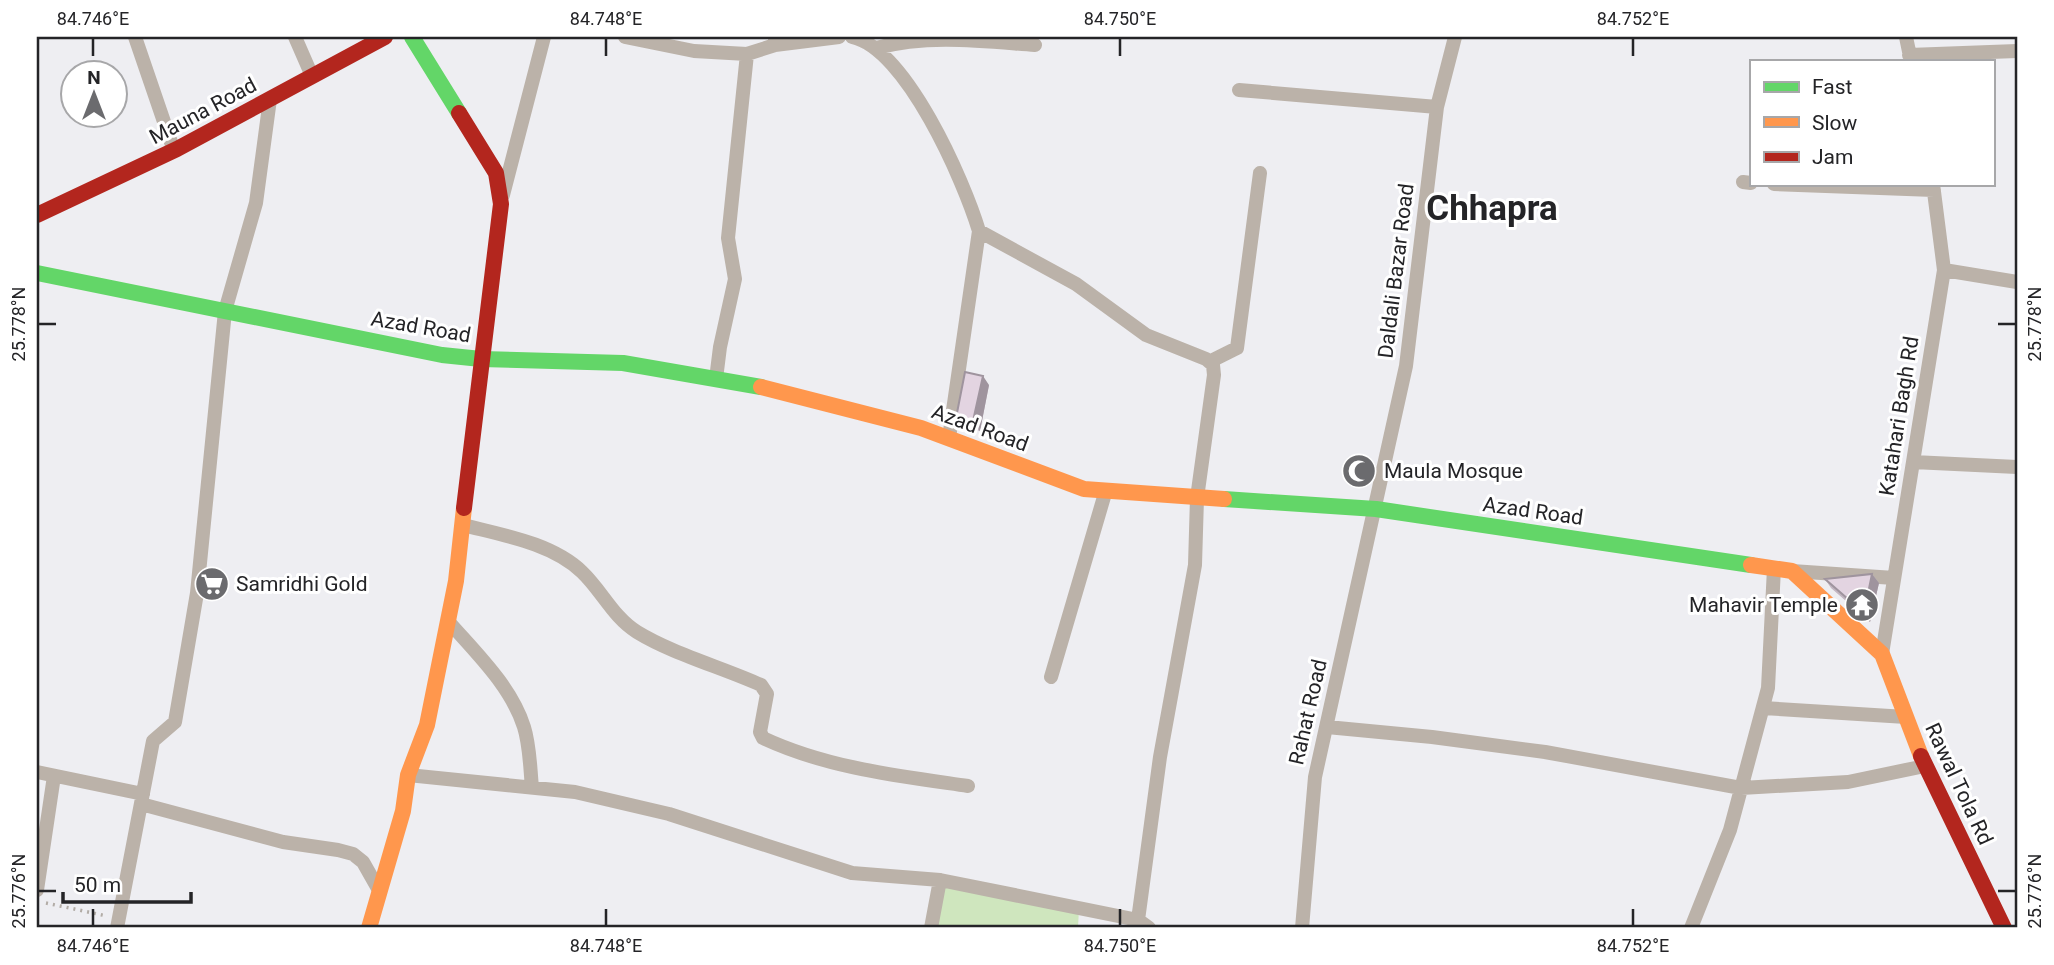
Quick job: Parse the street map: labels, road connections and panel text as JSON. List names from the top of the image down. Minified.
{"streets":{"street":["Mauna Road","Daldali Bazar Road","Azad Road","Katahari Bagh Rd","Rahat Road","Rawal Tola Rd"]},"crossings":[["Daldali Bazar Road","Azad Road"],["Daldali Bazar Road","Rahat Road"],["Azad Road","Rahat Road"],["Katahari Bagh Rd","Rawal Tola Rd"]],"districts":["Chhapra"],"places":{"mosque":["Maula Mosque"],"supermarket":["Samridhi Gold"],"temple":["Mahavir Temple"]},"legend":["Fast","Slow","Jam"],"scale_bar":"50 m","north":"top","coordinates":["84.746°E","84.748°E","84.750°E","84.752°E","25.778°N","25.776°N"]}
